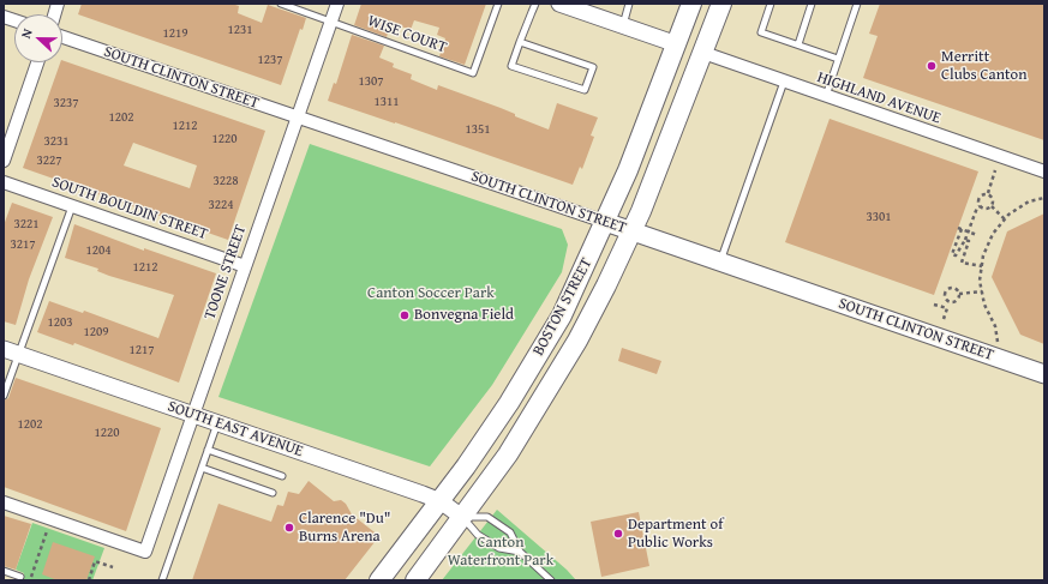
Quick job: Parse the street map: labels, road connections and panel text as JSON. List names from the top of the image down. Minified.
{"streets":{"main road":["SOUTH CLINTON STREET","BOSTON STREET"],"street":["HIGHLAND AVENUE","SOUTH BOULDIN STREET","TOONE STREET","SOUTH EAST AVENUE"],"lane":["WISE COURT"]},"crossings":[["WISE COURT","TOONE STREET"],["SOUTH CLINTON STREET","TOONE STREET"],["SOUTH CLINTON STREET","BOSTON STREET"],["HIGHLAND AVENUE","BOSTON STREET"],["SOUTH BOULDIN STREET","TOONE STREET"],["TOONE STREET","SOUTH EAST AVENUE"],["BOSTON STREET","SOUTH EAST AVENUE"]],"parks":["Canton Soccer Park","Canton Waterfront Park"],"places":["Merritt Clubs Canton","Bonvegna Field","Clarence \"Du\" Burns Arena","Department of Public Works"],"house_numbers":["1231","1219","1237","1307","1311","3237","1202","1212","1351","1220","3231","3227","3228","3224","3301","3221","3217","1204","1212","1203","1209","1217","1202","1220"],"north":"left"}
